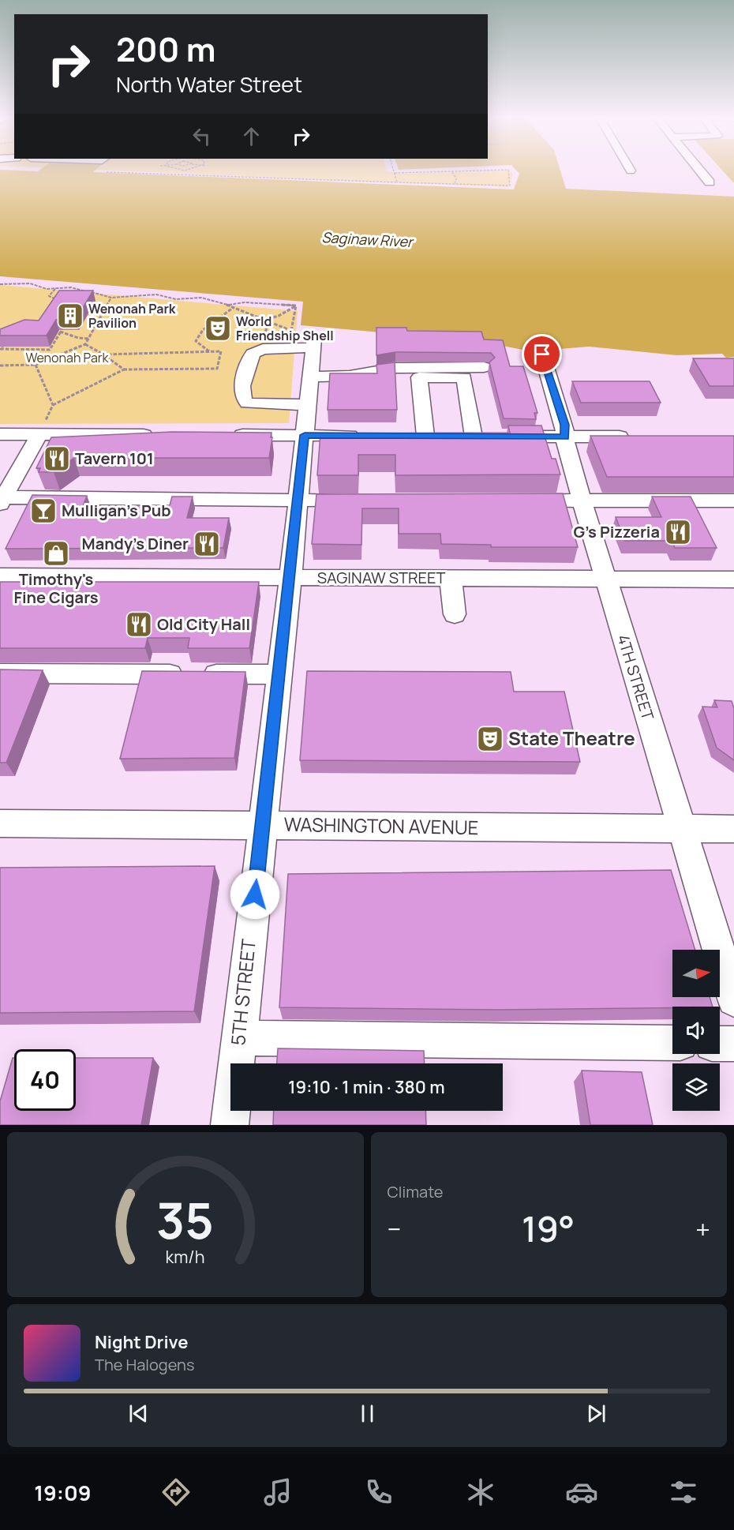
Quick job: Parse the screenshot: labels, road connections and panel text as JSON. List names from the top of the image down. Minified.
{"streets":{"street":["SAGINAW STREET","4TH STREET","WASHINGTON AVENUE","5TH STREET"]},"crossings":[["SAGINAW STREET","4TH STREET"],["SAGINAW STREET","5TH STREET"],["4TH STREET","WASHINGTON AVENUE"],["WASHINGTON AVENUE","5TH STREET"]],"water":["Saginaw River"],"parks":["Wenonah Park"],"places":{"building":["Wenonah Park Pavilion"],"theatre":["World Friendship Shell","State Theatre"],"restaurant":["Tavern 101","G's Pizzeria","Mandy's Diner","Old City Hall"],"bar":["Mulligan's Pub"],"shop":["Timothy's Fine Cigars"]},"north":"right","page":{"turn":["200 m","North Water Street"],"limit":"40","trip":"19:10 · 1 min · 380 m","tile":"Climate","heat":["−","19°","+"],"song":["Night Drive","The Halogens"],"tabs":"19:09","gauge":["35","km/h"]}}
